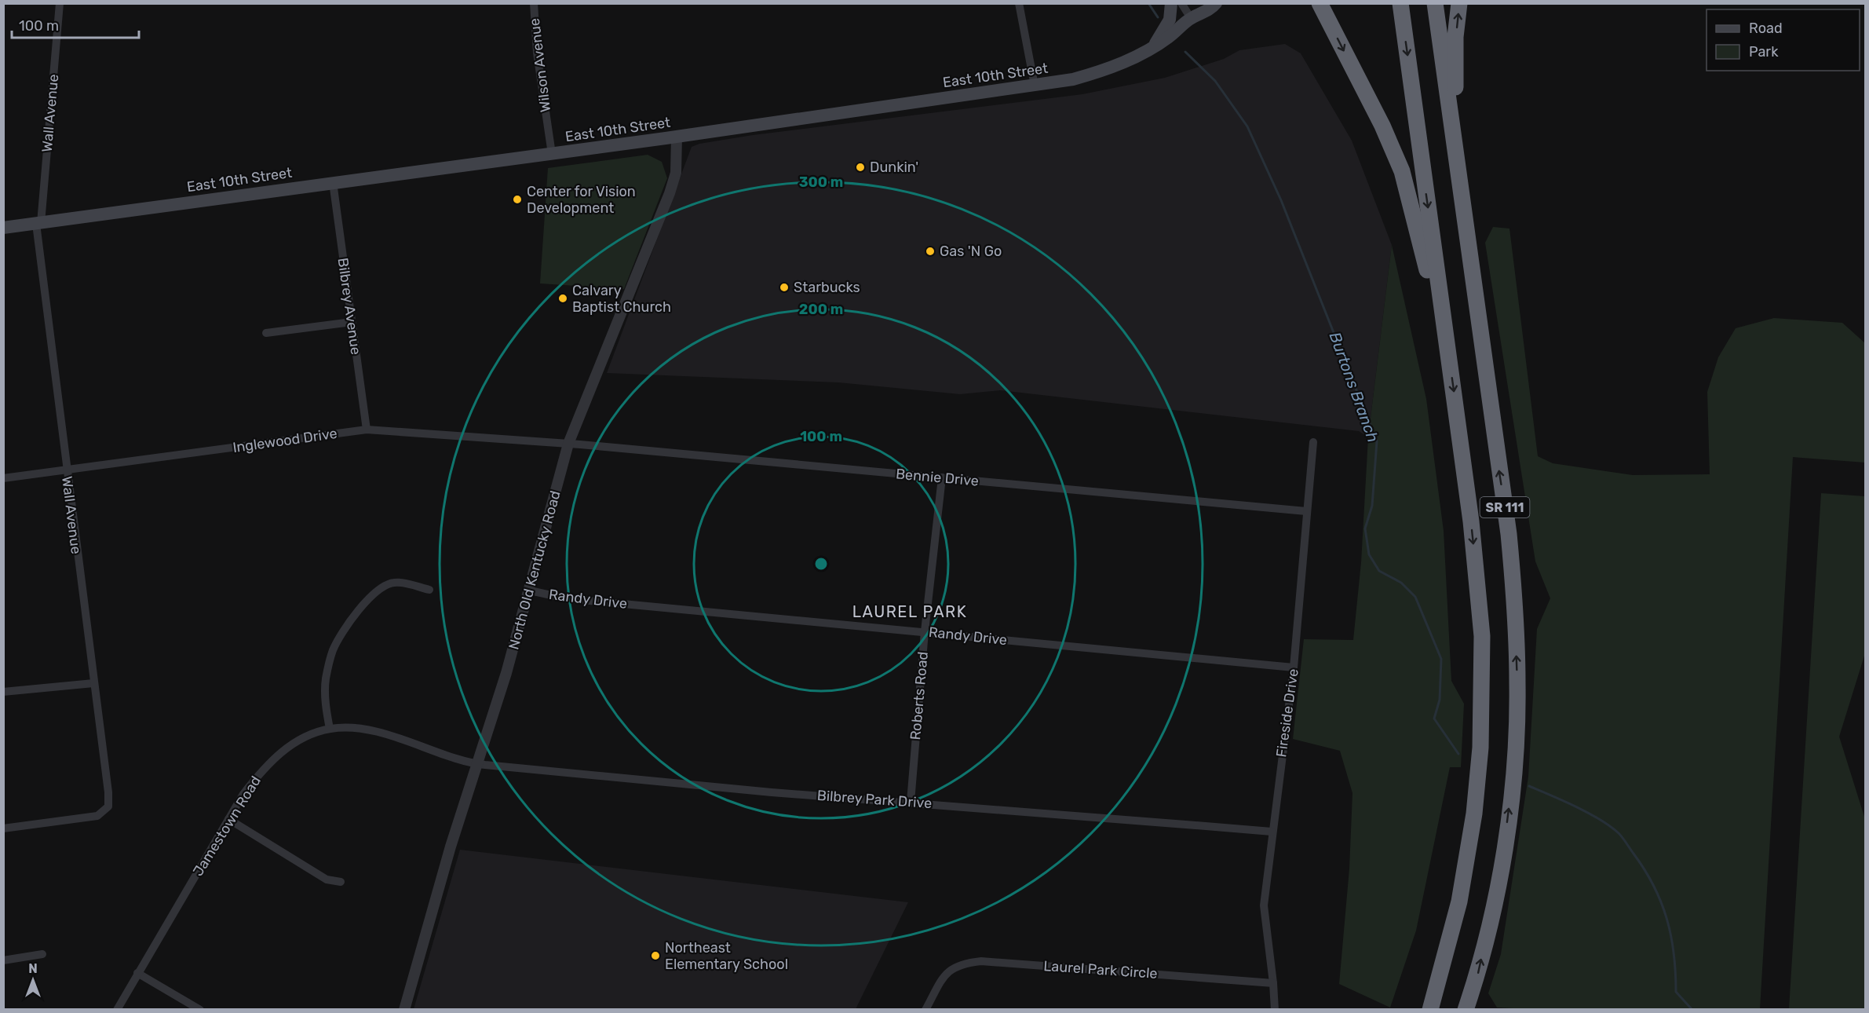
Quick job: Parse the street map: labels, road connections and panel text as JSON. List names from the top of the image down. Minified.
{"streets":{"highway":["SR 111"],"main road":["East 10th Street"],"street":["Wilson Avenue","Wall Avenue","Bilbrey Avenue","Inglewood Drive","Bennie Drive","North Old Kentucky Road","Randy Drive","Roberts Road","Fireside Drive","Bilbrey Park Drive","Jamestown Road","Laurel Park Circle"]},"crossings":[["Wilson Avenue","East 10th Street"],["East 10th Street","Wall Avenue"],["East 10th Street","Bilbrey Avenue"],["East 10th Street","North Old Kentucky Road"],["Wall Avenue","Inglewood Drive"],["Bilbrey Avenue","Inglewood Drive"],["Inglewood Drive","Bennie Drive"],["Inglewood Drive","North Old Kentucky Road"],["Bennie Drive","North Old Kentucky Road"],["Bennie Drive","Roberts Road"],["Bennie Drive","Fireside Drive"],["North Old Kentucky Road","Randy Drive"],["North Old Kentucky Road","Bilbrey Park Drive"],["North Old Kentucky Road","Jamestown Road"],["Randy Drive","Roberts Road"],["Randy Drive","Fireside Drive"],["Roberts Road","Bilbrey Park Drive"],["Fireside Drive","Bilbrey Park Drive"],["Fireside Drive","Laurel Park Circle"],["Bilbrey Park Drive","Jamestown Road"]],"districts":["LAUREL PARK"],"water":["Burtons Branch"],"places":["Dunkin'","Center for Vision Development","Gas 'N Go","Starbucks","Calvary Baptist Church","Northeast Elementary School"],"legend":["Road","Park"],"scale_bar":"100 m","north":"top","rings":["300 m","200 m","100 m"]}
